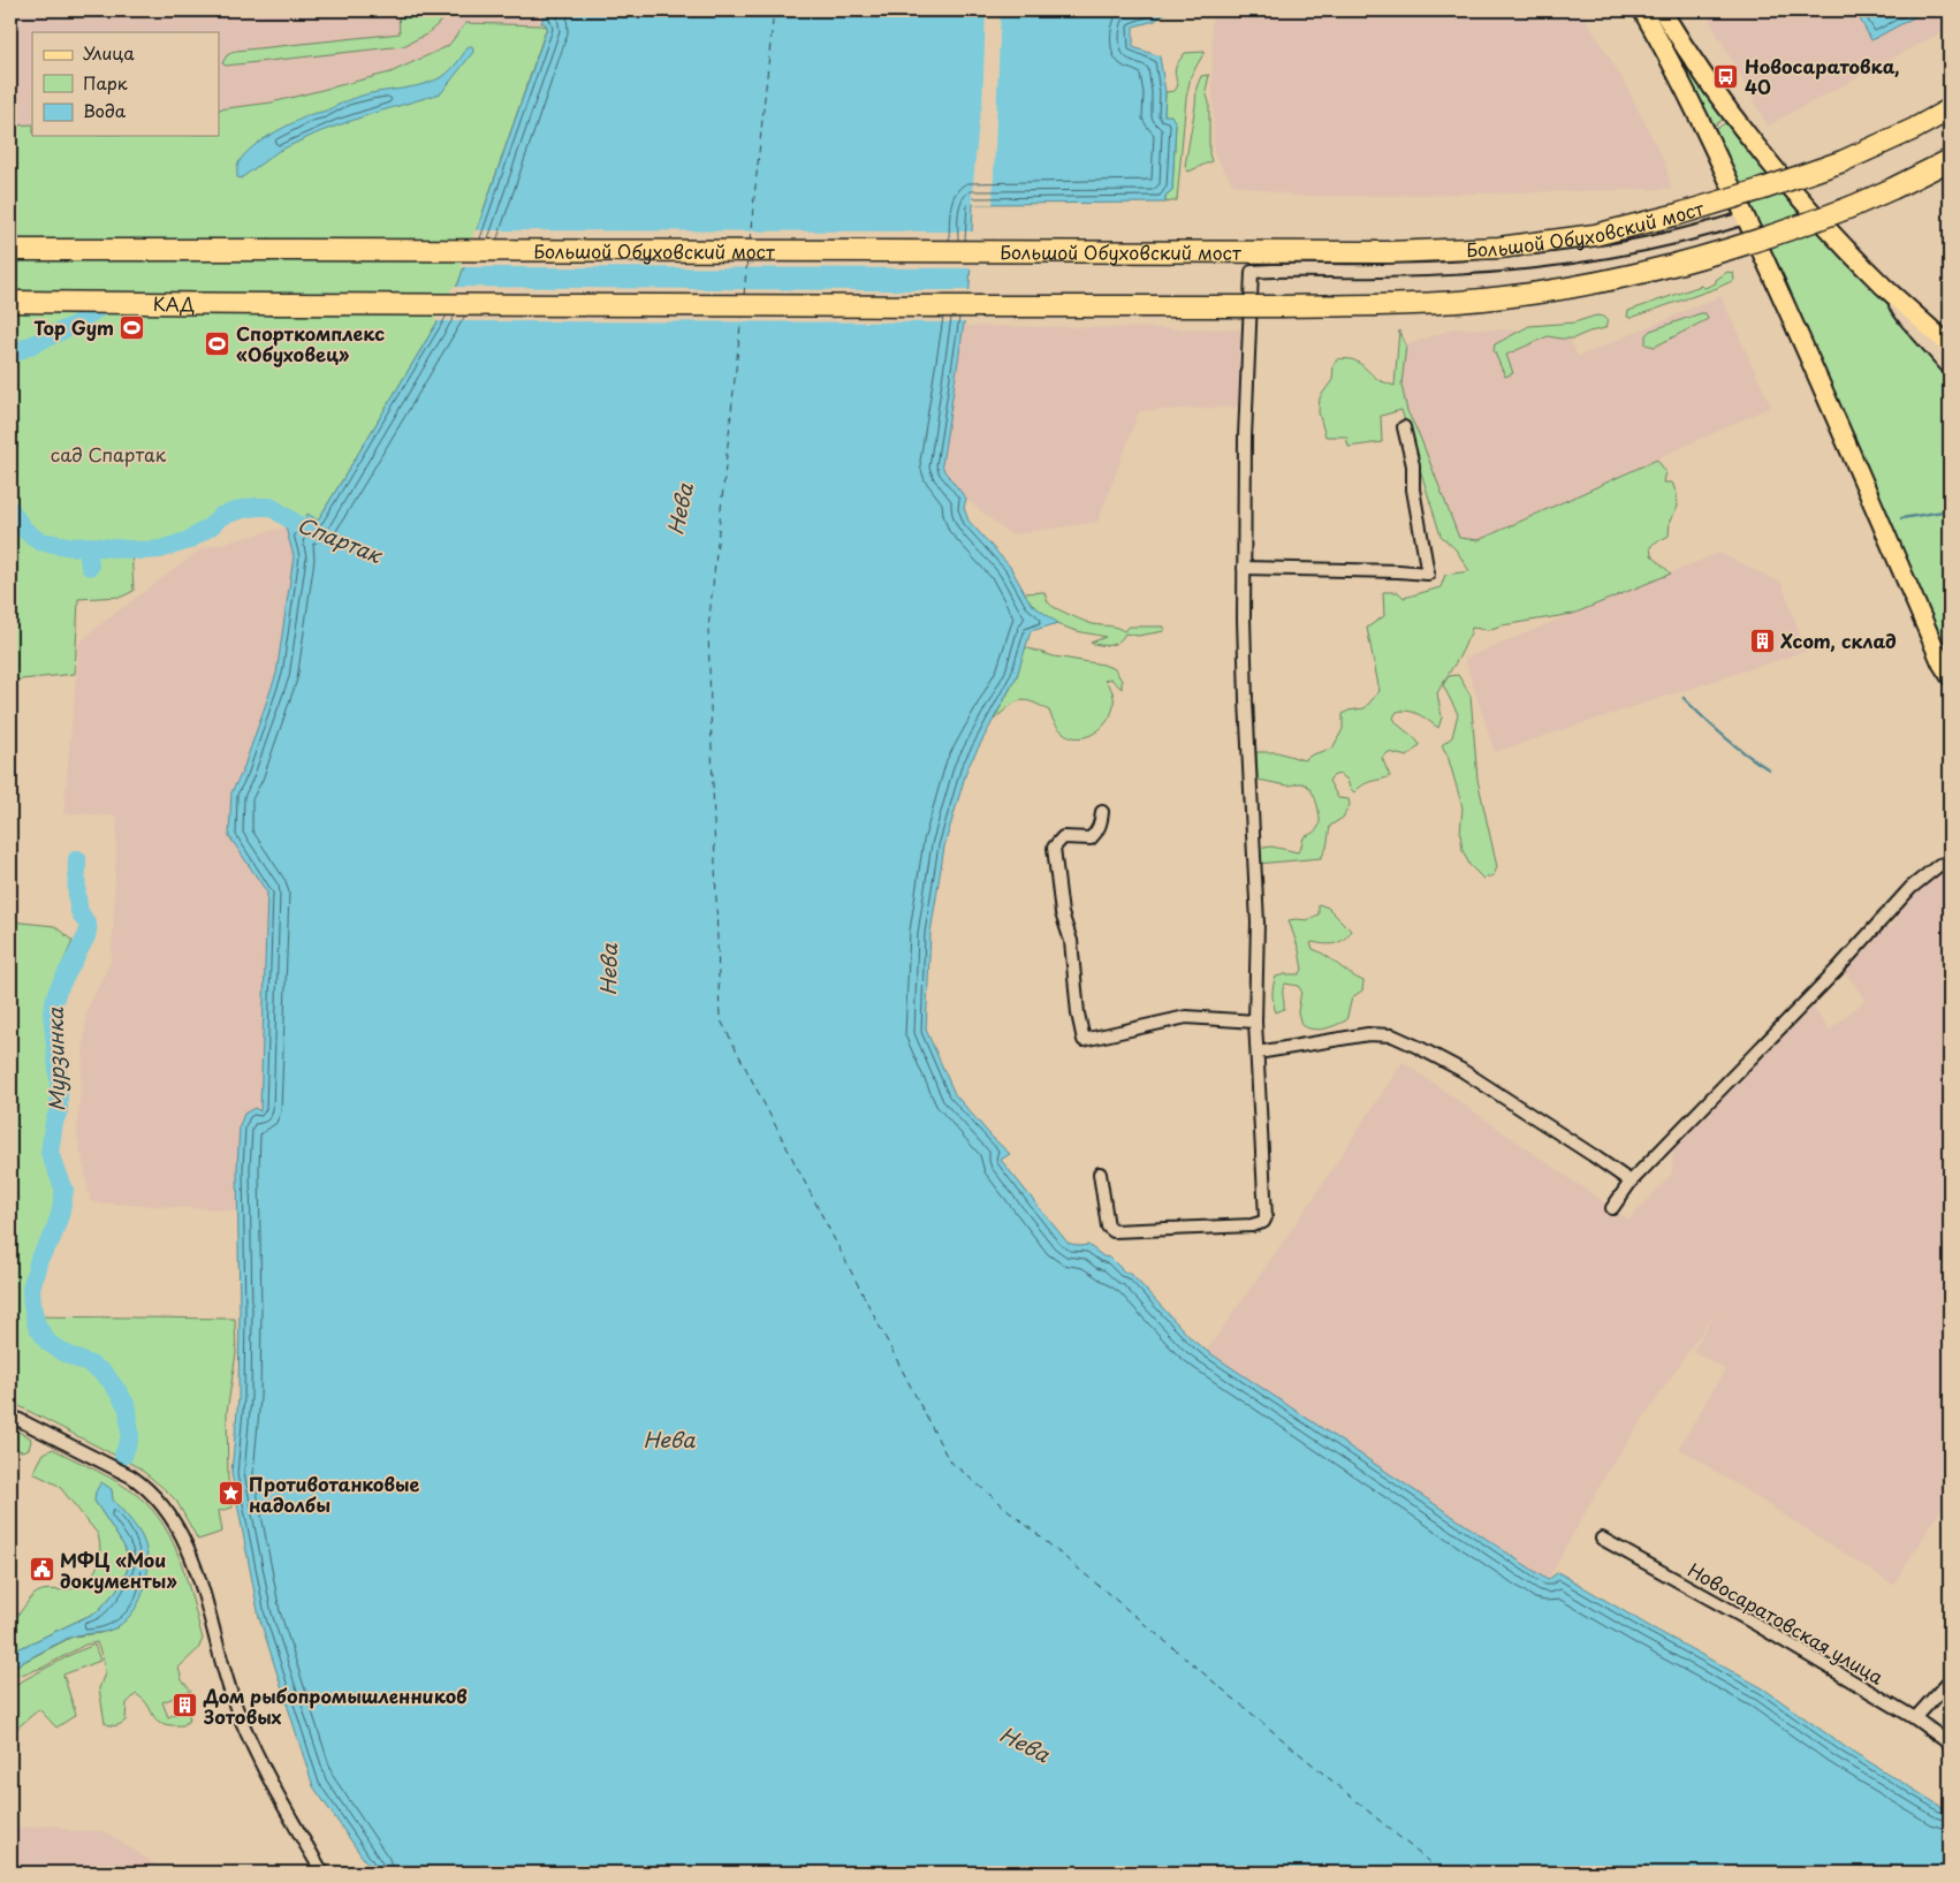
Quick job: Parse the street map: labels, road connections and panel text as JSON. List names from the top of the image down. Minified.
{"streets":{"highway":["Большой Обуховский мост","КАД"],"street":["Новосаратовская улица"]},"water":["Нева","Спартак","Мурзинка"],"parks":["сад Спартак"],"places":{"bus stop":["Новосаратовка, 40"],"sports":["Top Gym","Спорткомплекс «Обуховец»"],"building":["Xсom, склад","Дом рыбопромышленников Зотовых"],"place":["Противотанковые надолбы"],"public building":["МФЦ «Мои документы»"]},"legend":["Улица","Парк","Вода"]}
